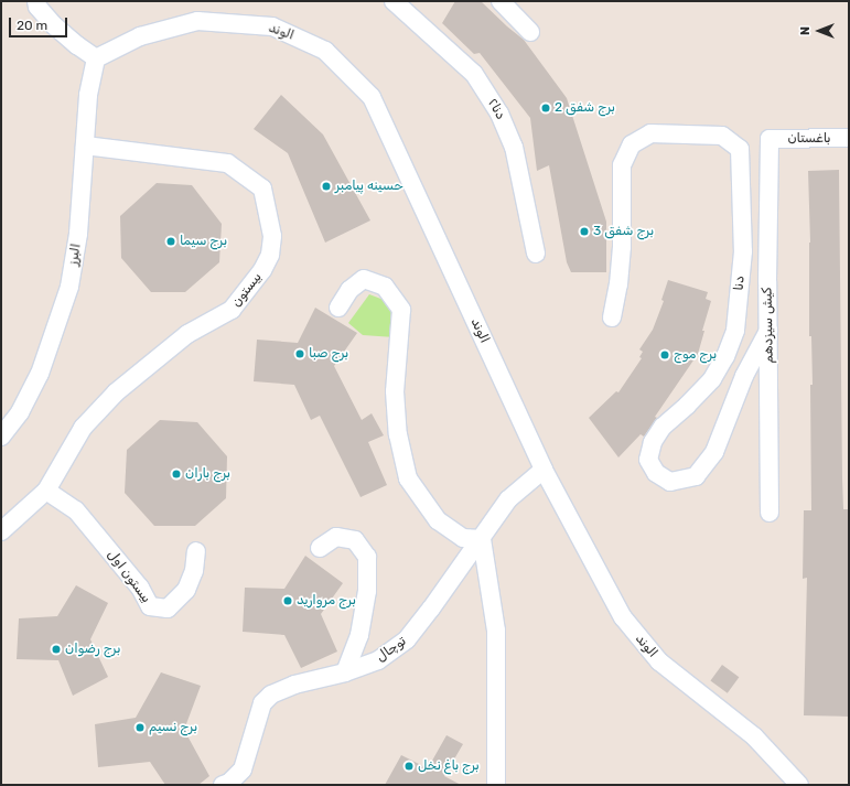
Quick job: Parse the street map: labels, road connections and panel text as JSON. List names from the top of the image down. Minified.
{"streets":{"street":["الوند","دنا۲","باغستان","البرز","دنا","بیستون","کیش سیزدهم","بیستون اول","توچال"]},"crossings":[["الوند","البرز"],["الوند","توچال"],["باغستان","کیش سیزدهم"],["البرز","بیستون"],["دنا","کیش سیزدهم"],["بیستون","بیستون اول"]],"places":["برج شفق 2","حسینه پیامبر","برج شفق 3","برج سیما","برج صبا","برج موج","برج باران","برج مروارید","برج رضوان","برج نسیم","برج باغ نخل"],"scale_bar":"20 m","north":"left"}
